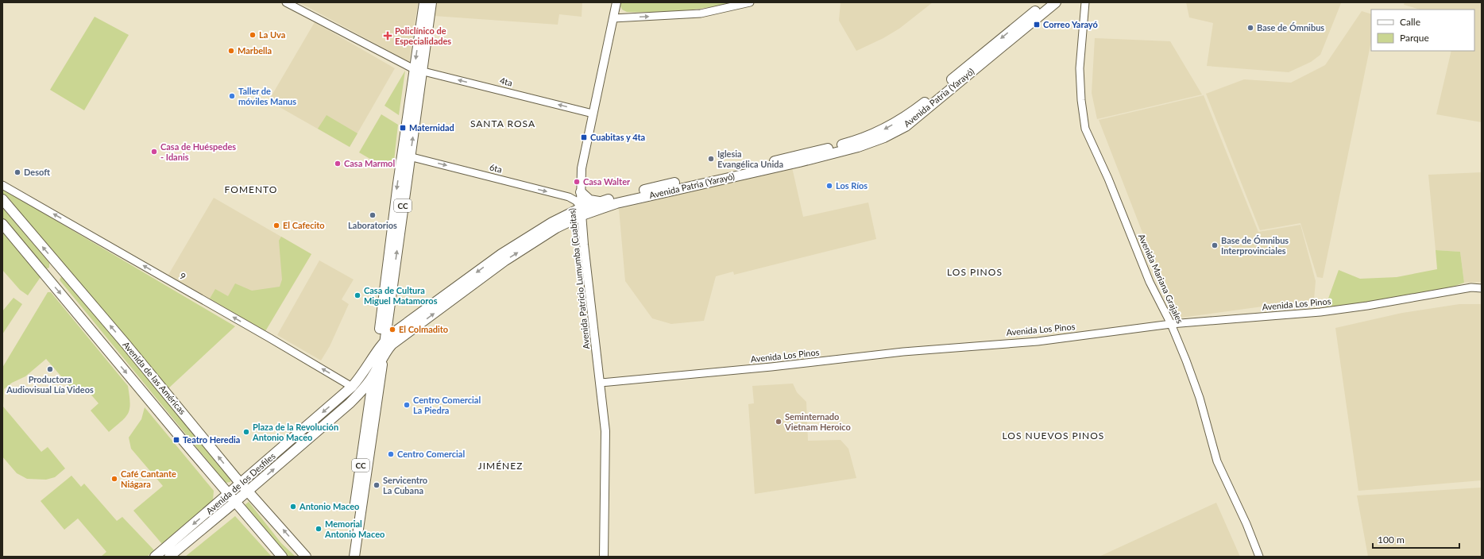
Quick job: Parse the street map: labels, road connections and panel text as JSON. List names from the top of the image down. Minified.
{"streets":{"main road":["Avenida Patria (Yarayó)","CC","Avenida Patricio Lumumba (Cuabitas)","Avenida de las Américas","Avenida de los Desfiles"],"street":["4ta","6ta","9","Avenida Mariana Grajales","Avenida Los Pinos"]},"crossings":[["4ta","CC"],["4ta","Avenida Patricio Lumumba (Cuabitas)"],["Avenida Patria (Yarayó)","6ta"],["Avenida Patria (Yarayó)","CC"],["Avenida Patria (Yarayó)","Avenida Patricio Lumumba (Cuabitas)"],["Avenida Patria (Yarayó)","Avenida de los Desfiles"],["6ta","CC"],["6ta","Avenida Patricio Lumumba (Cuabitas)"],["CC","Avenida de los Desfiles"],["9","Avenida de los Desfiles"],["Avenida Patricio Lumumba (Cuabitas)","Avenida Los Pinos"],["Avenida Mariana Grajales","Avenida Los Pinos"],["Avenida de las Américas","Avenida de los Desfiles"]],"one_way":["4ta","6ta","9"],"districts":["SANTA ROSA","FOMENTO","LOS PINOS","LOS NUEVOS PINOS","JIMÉNEZ"],"places":{"transit":["Correo Yarayó","Maternidad","Cuabitas y 4ta","Teatro Heredia"],"other":["Base de Ómnibus","La Uva","Marbella","Taller de móviles Manus","Casa de Huéspedes - Idanis","Iglesia Evangélica Unida","Casa Marmol","Desoft","Casa Walter","Los Ríos","Laboratorios","El Cafecito","Base de Ómnibus Interprovinciales","Casa de Cultura Miguel Matamoros","El Colmadito","Productora Audiovisual Lía Videos","Centro Comercial La Piedra","Seminternado Vietnam Heroico","Plaza de la Revolución Antonio Maceo","Centro Comercial","Café Cantante Niágara","Servicentro La Cubana","Antonio Maceo","Memorial Antonio Maceo"],"health":["Policlínico de Especialidades"]},"legend":["Calle","Parque"],"scale_bar":"100 m"}
